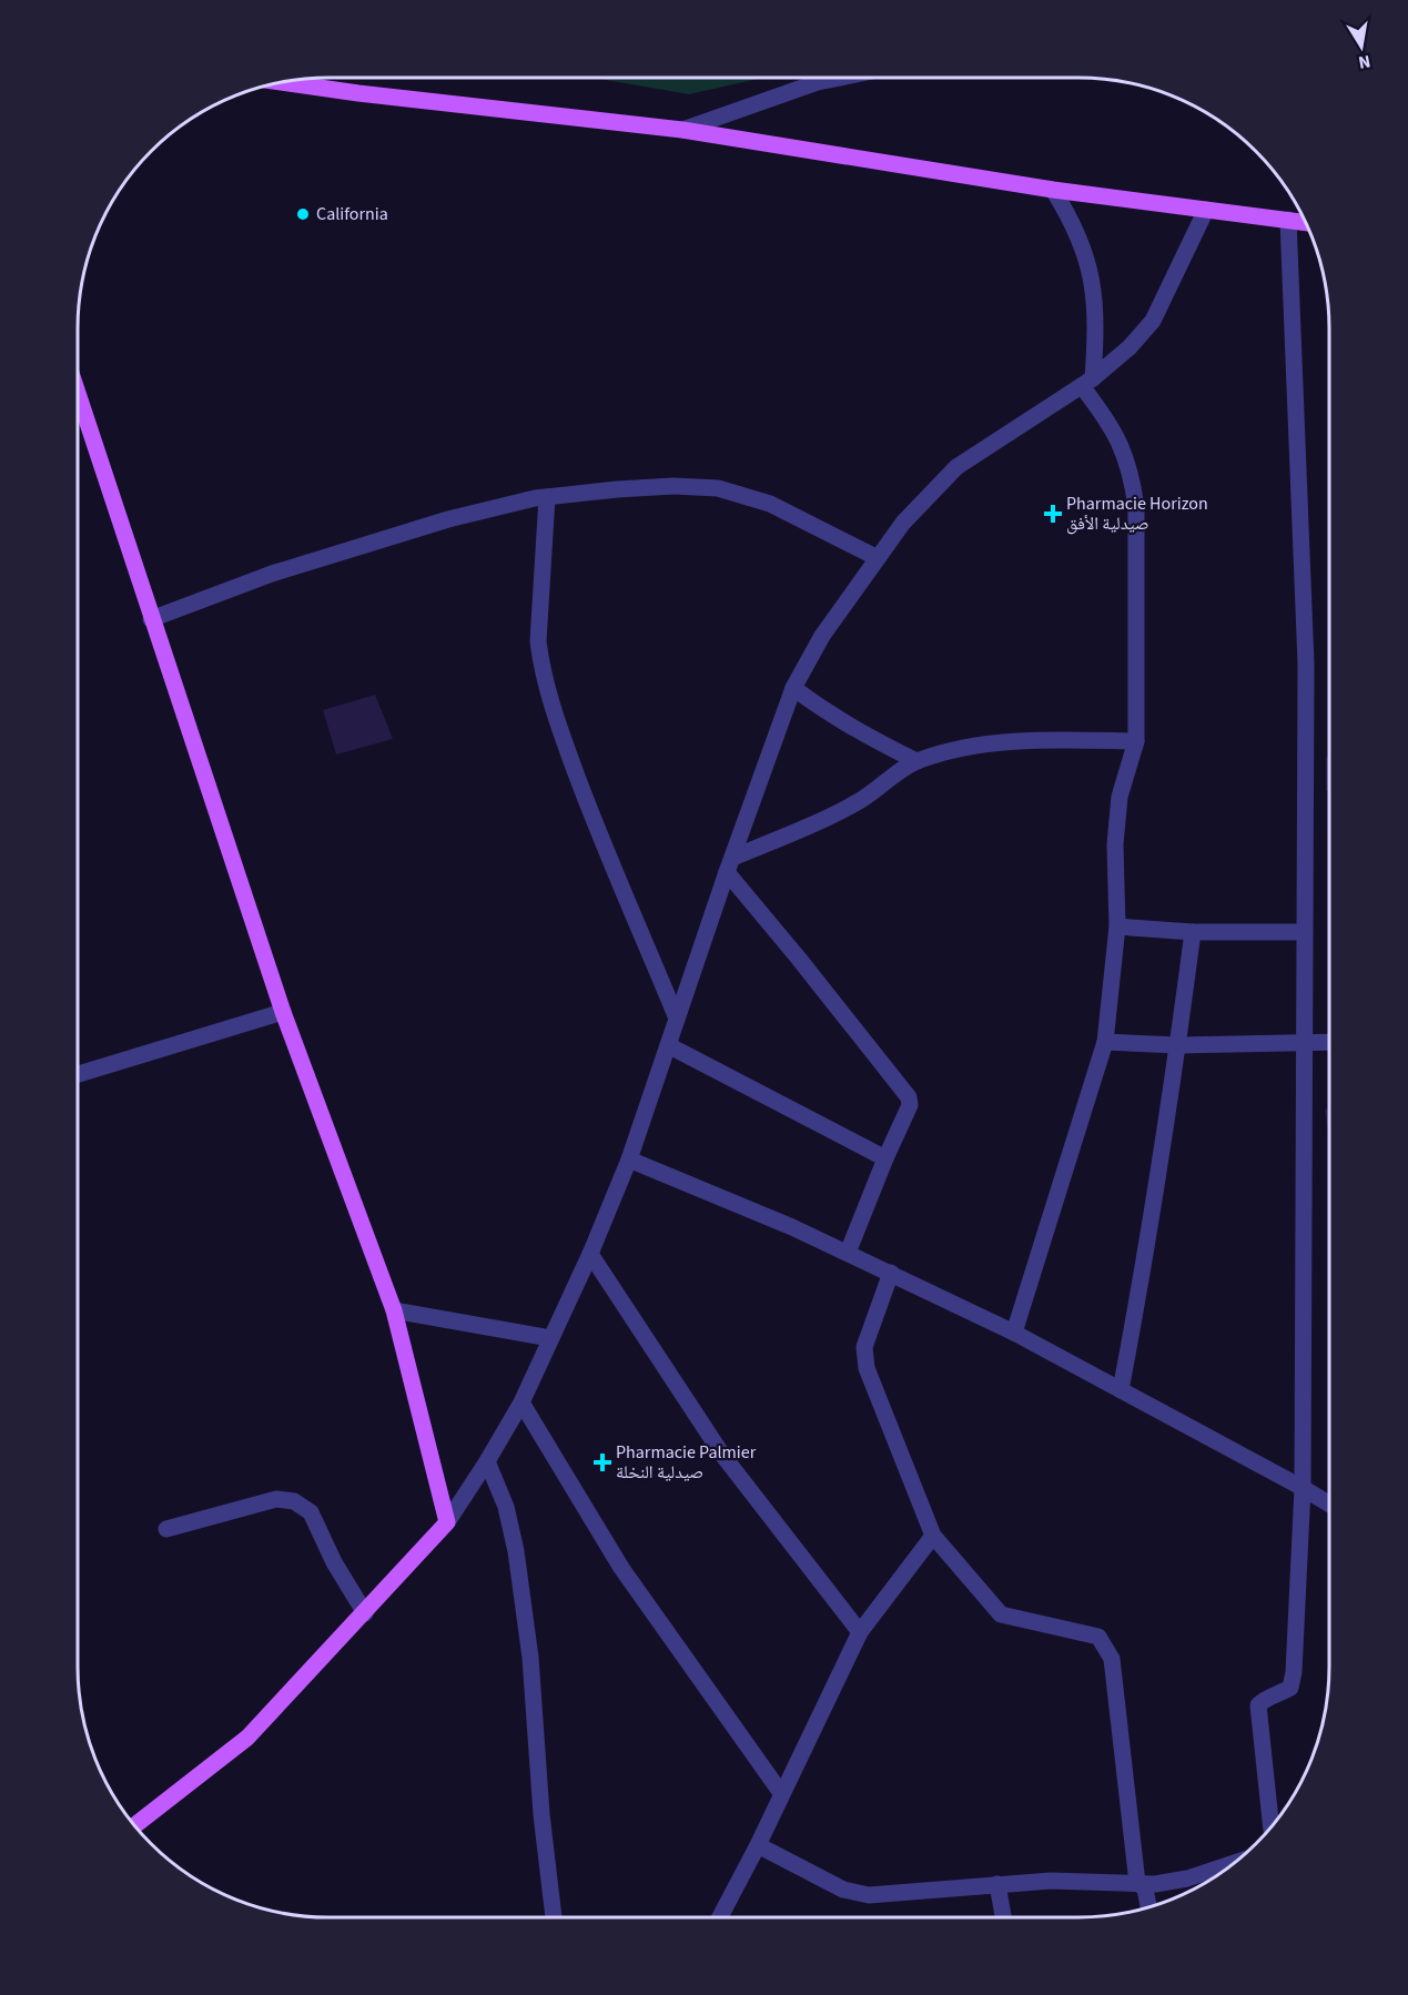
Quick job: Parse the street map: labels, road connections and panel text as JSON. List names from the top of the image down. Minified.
{"places":{"other":["California"],"health":["Pharmacie Horizon صيدلية الأفق","Pharmacie Palmier صيدلية النخلة"]},"north":"bottom"}
